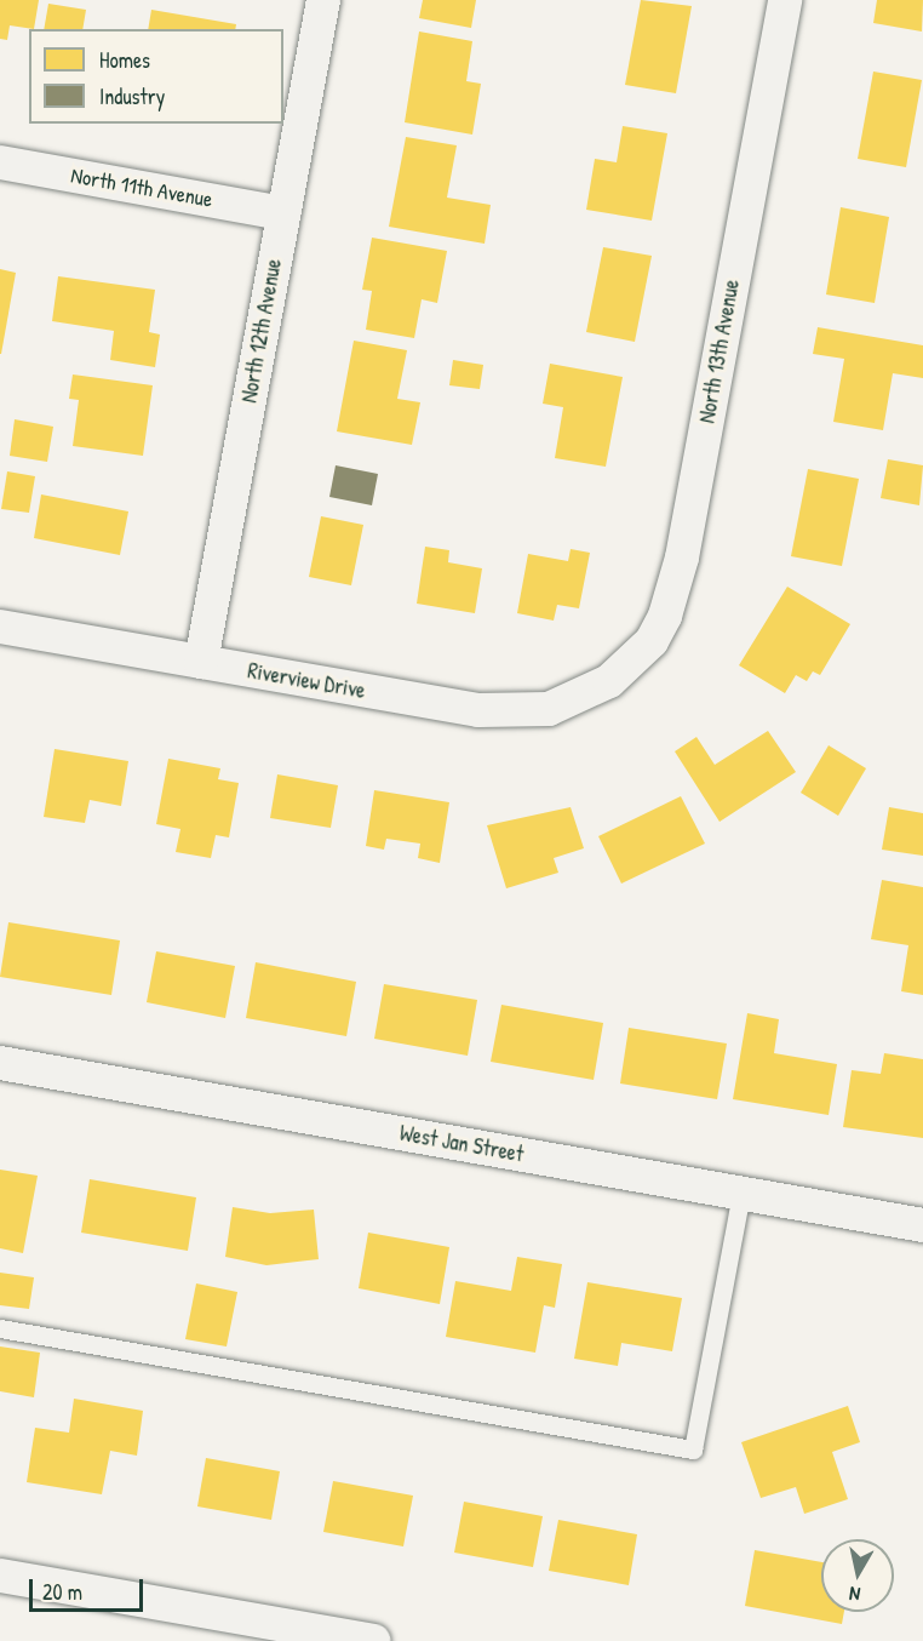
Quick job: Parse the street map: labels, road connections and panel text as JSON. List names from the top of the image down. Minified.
{"streets":{"street":["North 11th Avenue","North 12th Avenue","North 13th Avenue","Riverview Drive","West Jan Street"]},"crossings":[["North 11th Avenue","North 12th Avenue"],["North 12th Avenue","Riverview Drive"],["North 13th Avenue","Riverview Drive"]],"legend":["Homes","Industry"],"scale_bar":"20 m","north":"bottom"}
